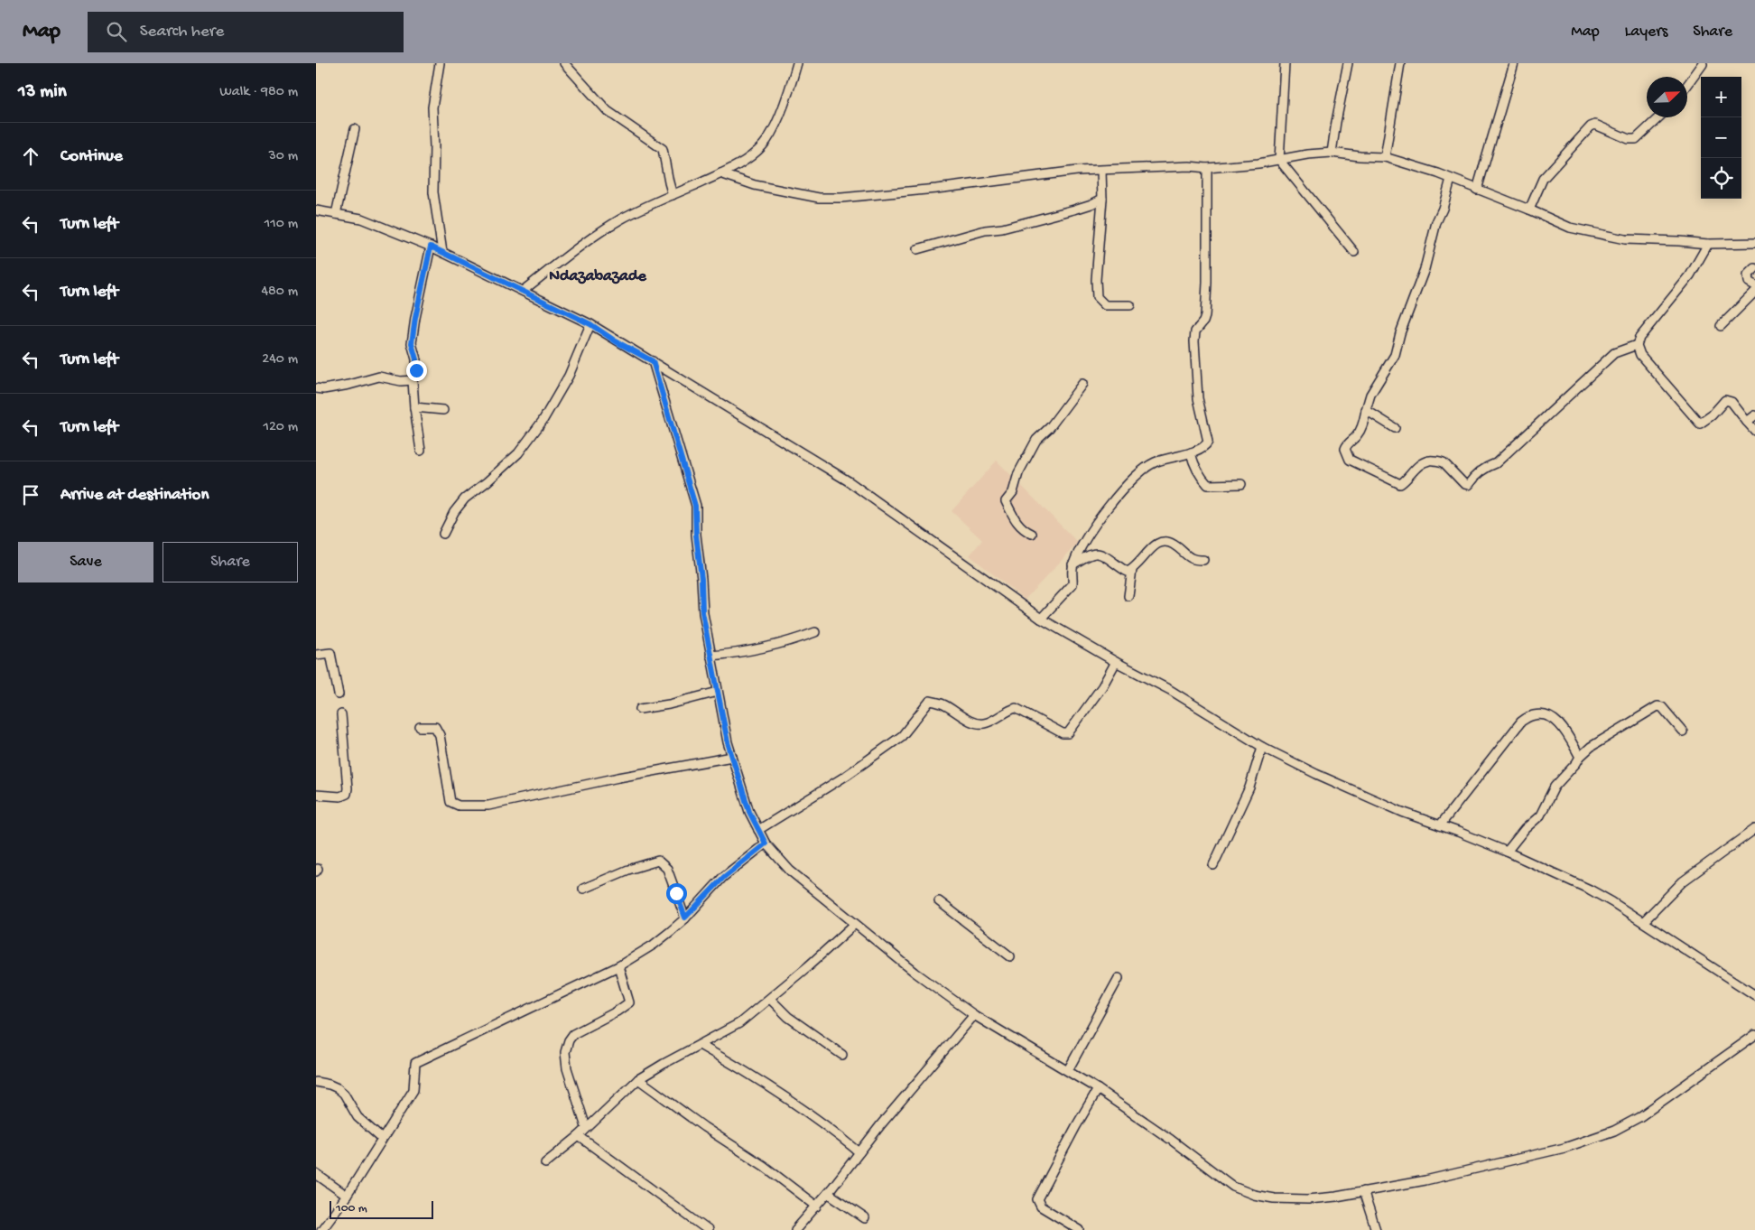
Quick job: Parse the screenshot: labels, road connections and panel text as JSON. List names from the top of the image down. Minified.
{"districts":["Ndazabazade"],"scale_bar":"100 m","north":"top right","page":{"header":"Map","search":"Search here","nav":["Map","Layers","Share"],"heading":["13 min","Walk · 980 m"],"map_buttons":["+","−"],"list":[["Continue","30 m"],["Turn left","110 m"],["Turn left","480 m"],["Turn left","240 m"],["Turn left","120 m"],"Arrive at destination"],"buttons":["Save","Share"],"scale":"100 m"}}
